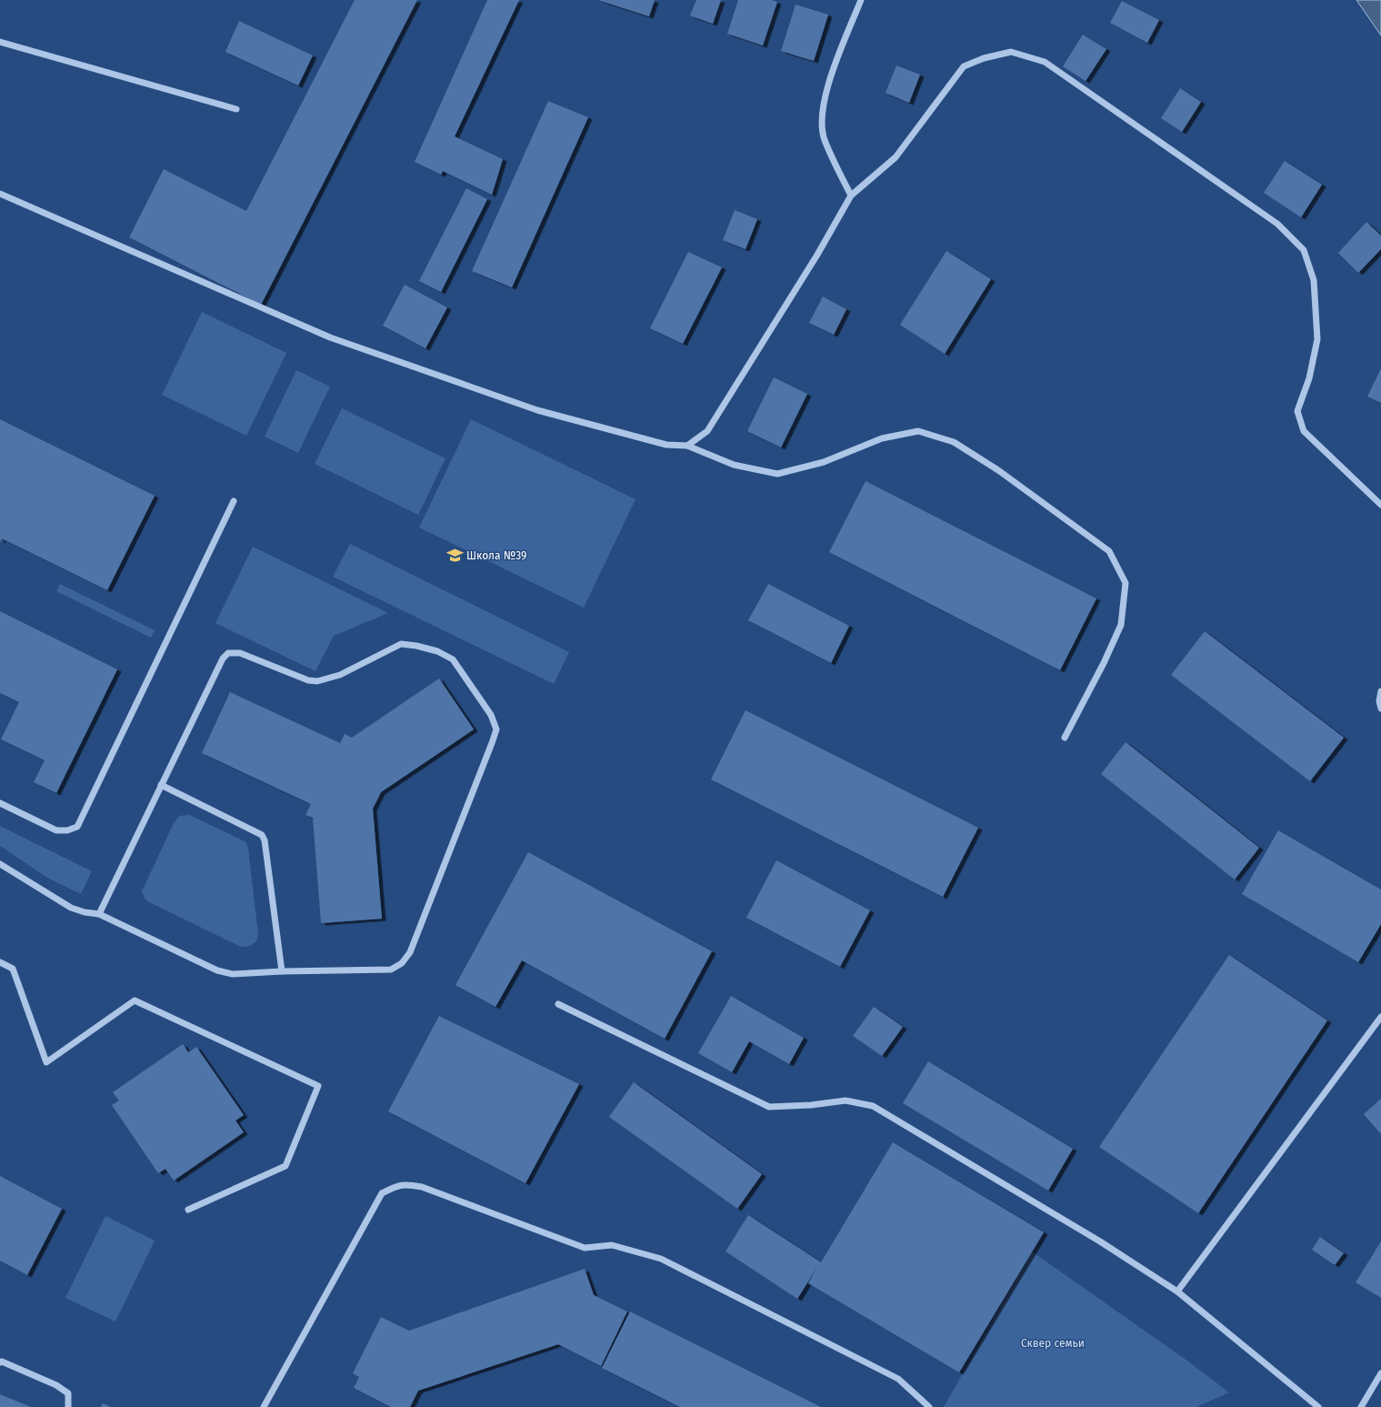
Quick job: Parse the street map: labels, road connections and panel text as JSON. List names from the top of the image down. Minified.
{"parks":["Сквер семьи"],"places":{"school or university":["Школа №39"]}}
